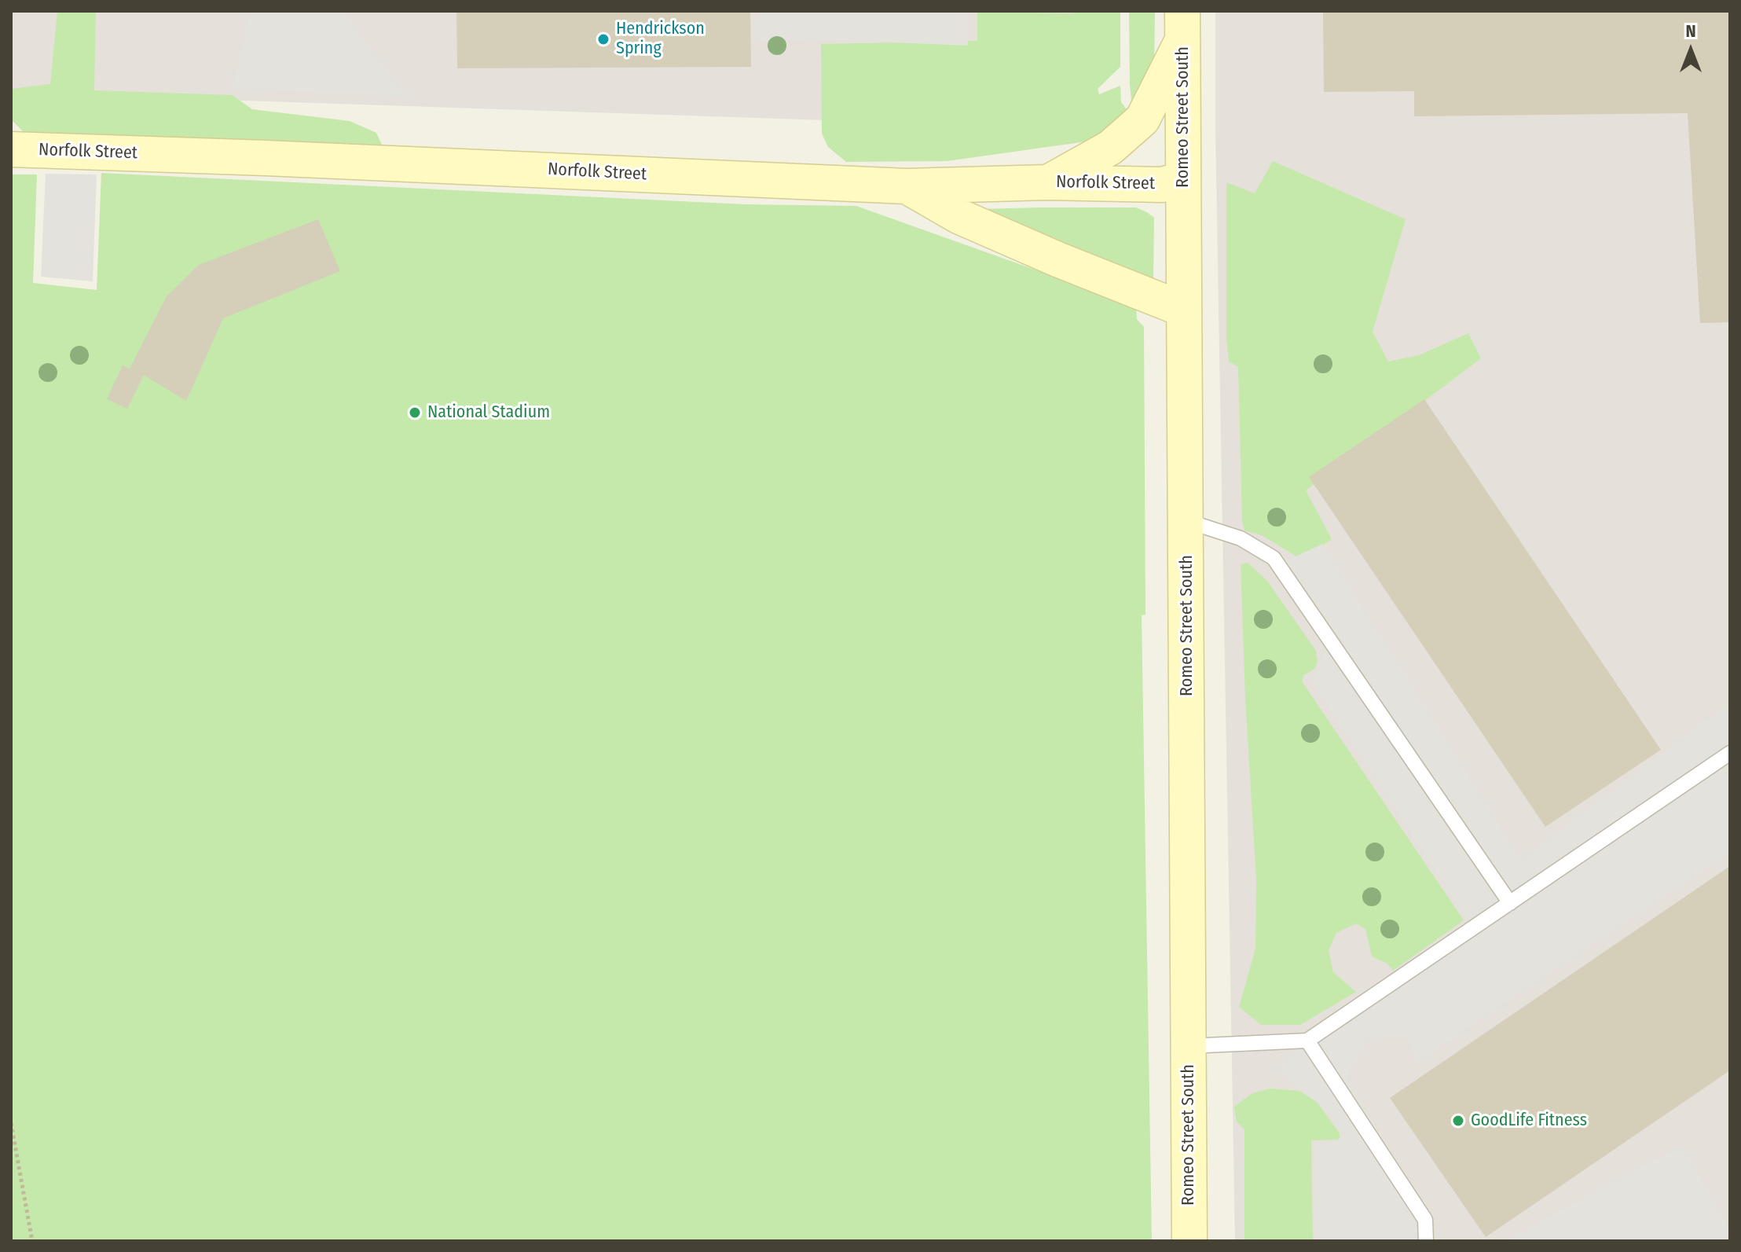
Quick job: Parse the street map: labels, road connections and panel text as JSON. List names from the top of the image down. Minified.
{"streets":{"street":["Romeo Street South","Norfolk Street"]},"crossings":[["Romeo Street South","Norfolk Street"]],"places":["Hendrickson Spring","National Stadium","GoodLife Fitness"],"north":"top"}
